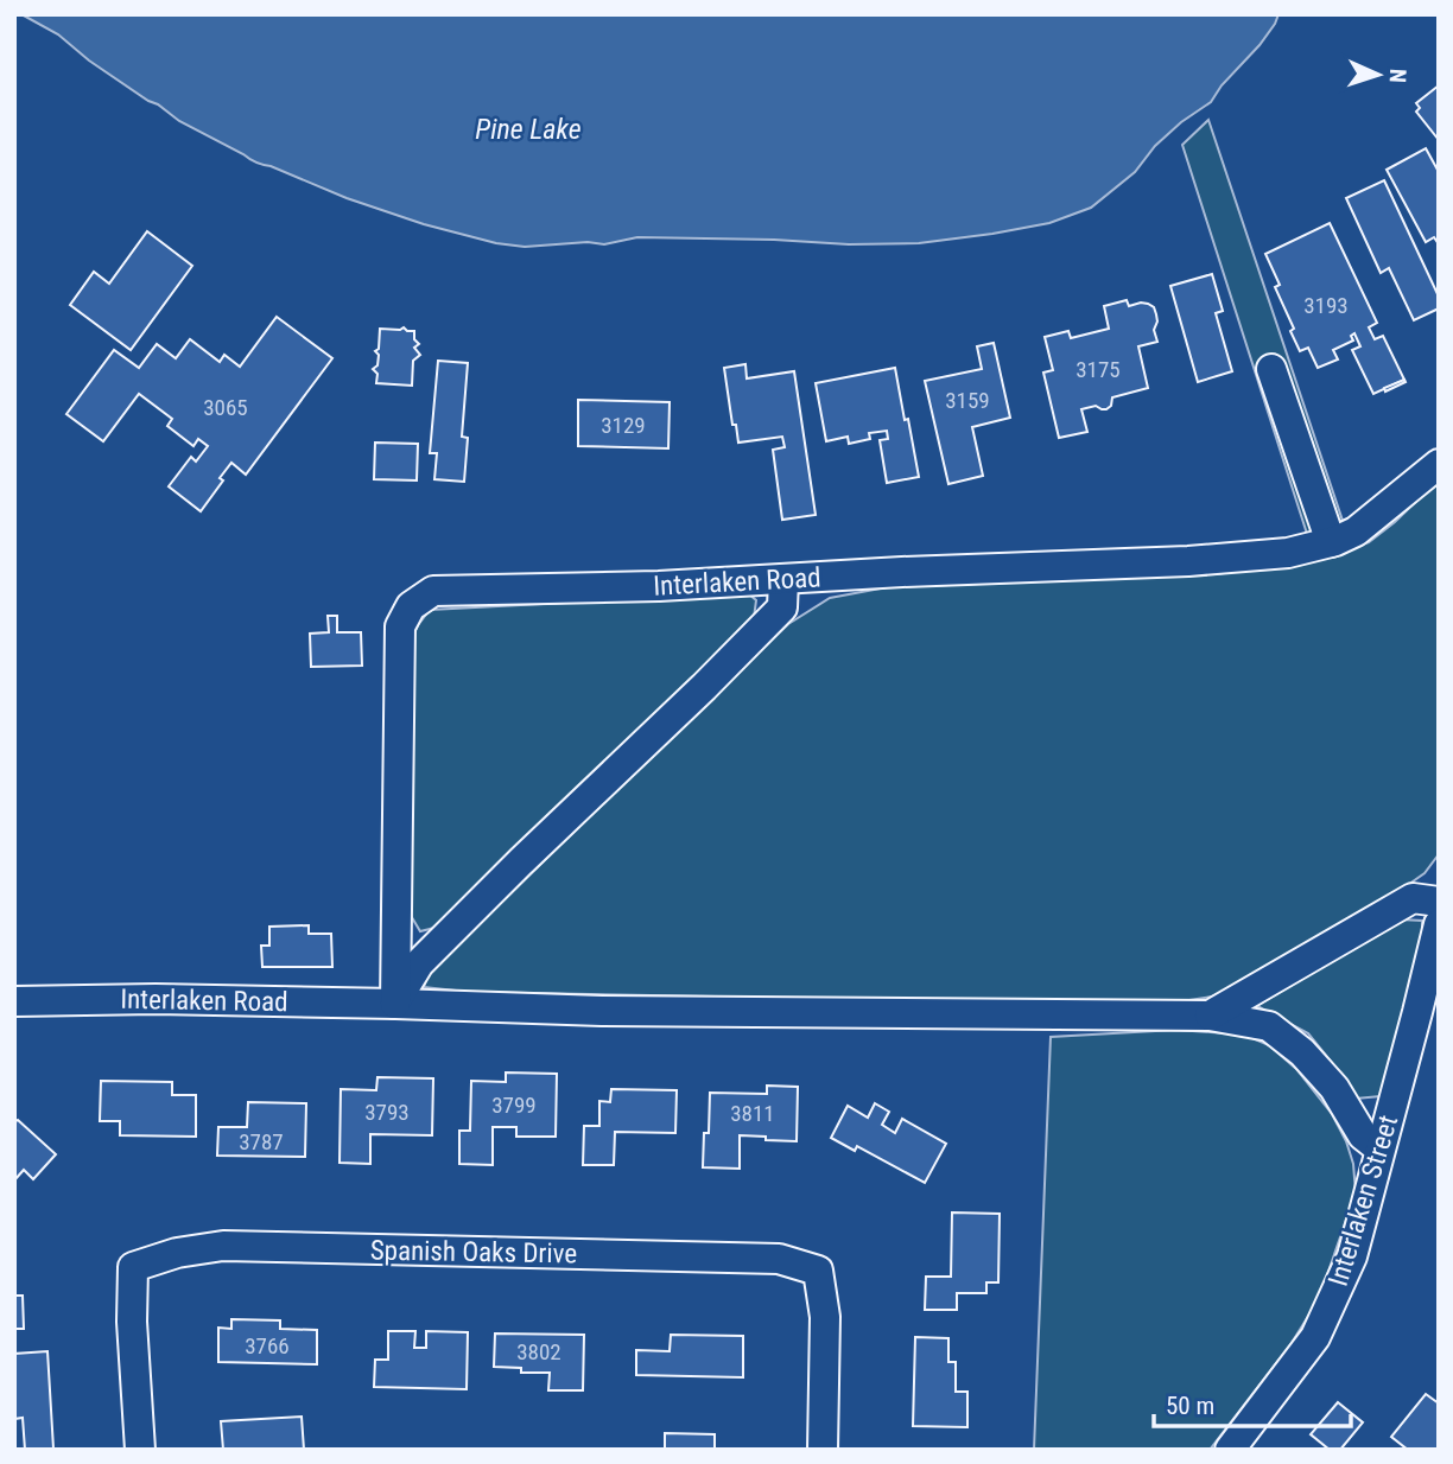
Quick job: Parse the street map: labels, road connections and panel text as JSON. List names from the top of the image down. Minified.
{"streets":{"street":["Interlaken Road","Interlaken Street","Spanish Oaks Drive"]},"crossings":[["Interlaken Road","Interlaken Street"]],"water":["Pine Lake"],"house_numbers":["3193","3175","3159","3065","3129","3799","3793","3811","3787","3766","3802"],"scale_bar":"50 m","north":"right"}
